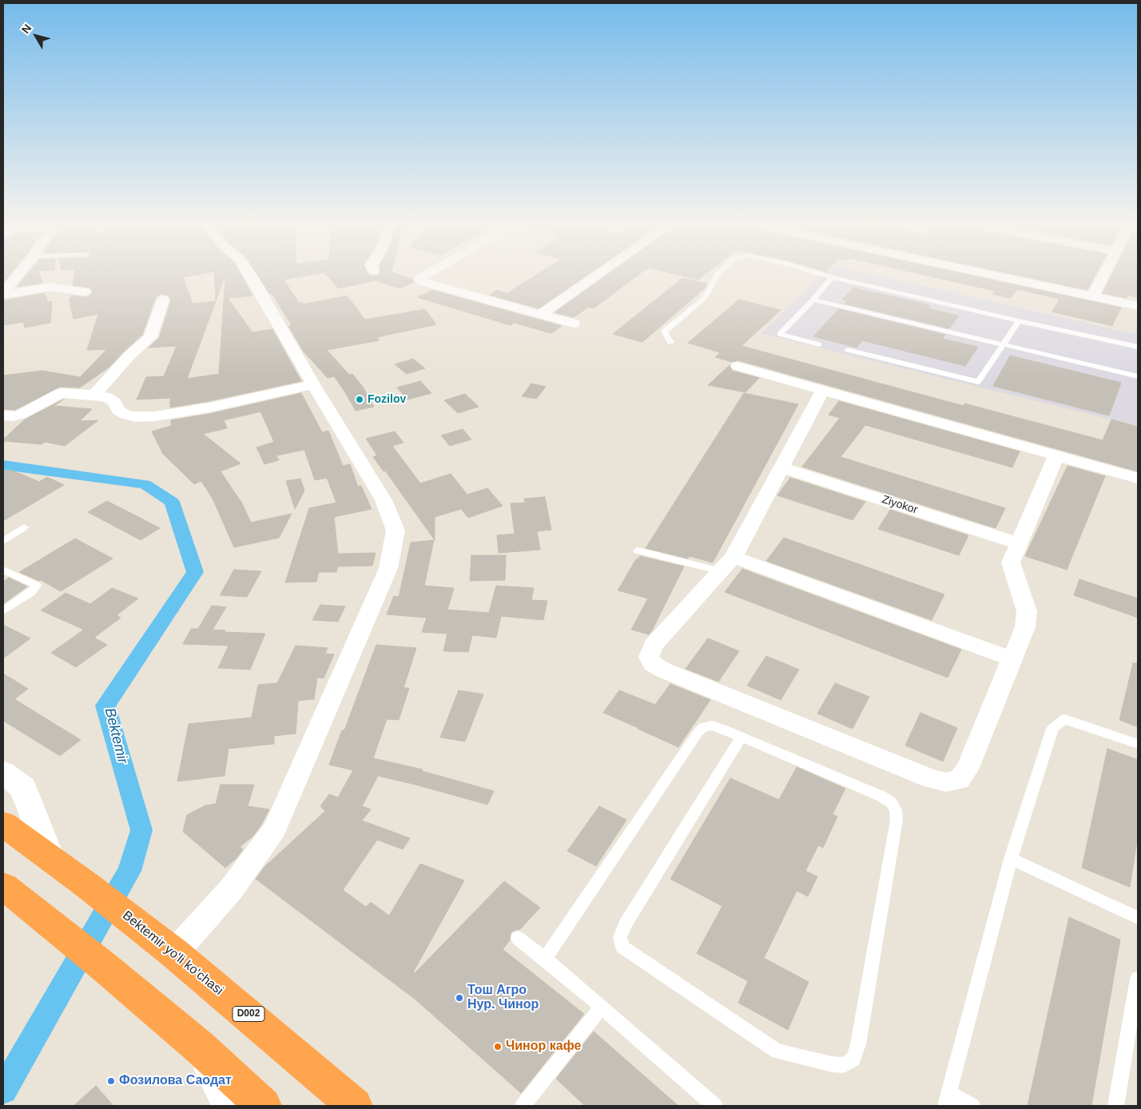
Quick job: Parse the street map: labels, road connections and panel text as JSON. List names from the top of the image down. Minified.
{"streets":{"highway":["Bektemir yo'li ko'chasi","D002"],"street":["Ziyokor"]},"water":["Bektemir"],"places":["Fozilov","Тош Агро Нур. Чинор","Чинор кафе","Фозилова Саодат"],"north":"top left"}
